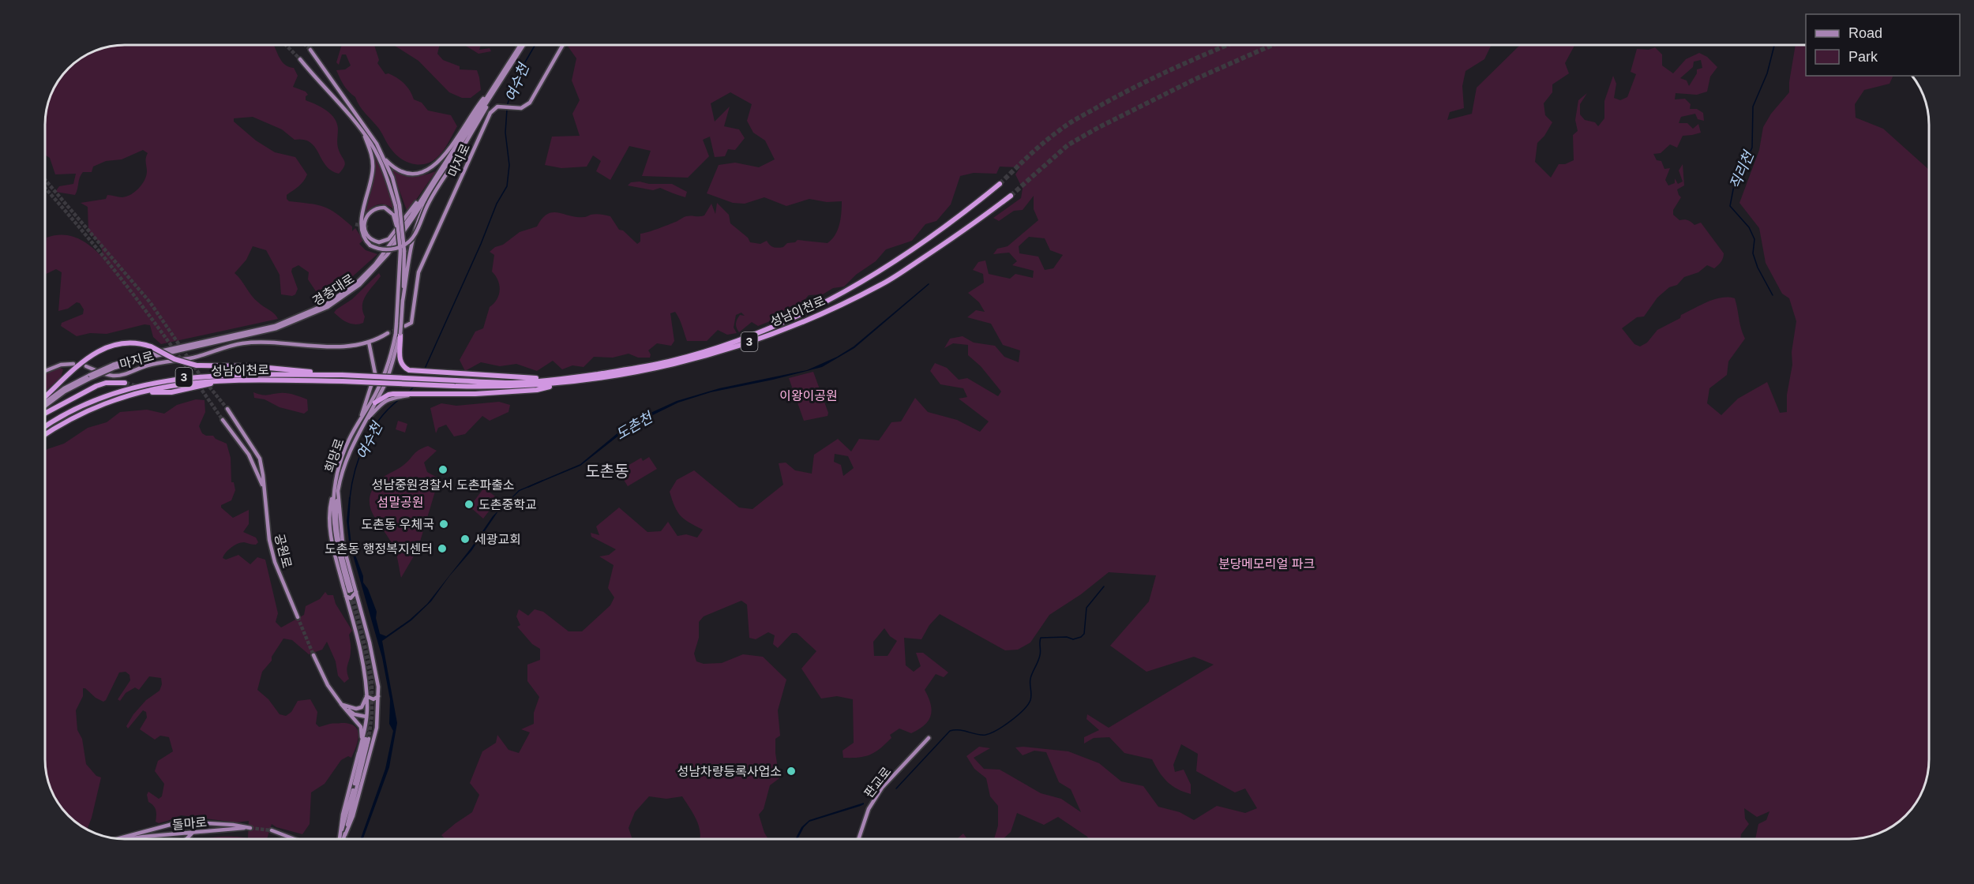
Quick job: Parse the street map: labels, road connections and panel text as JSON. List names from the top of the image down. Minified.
{"streets":{"highway":["성남이천로","3"],"main road":["마지로","경충대로","희망로","공원로","판교로","돌마로"]},"districts":["도촌동"],"water":["여수천","직리천","도촌천"],"parks":["이왕이공원","섬말공원","분당메모리얼 파크"],"places":["성남중원경찰서 도촌파출소","도촌중학교","도촌동 우체국","세광교회","도촌동 행정복지센터","성남차량등록사업소"],"legend":["Road","Park"]}
